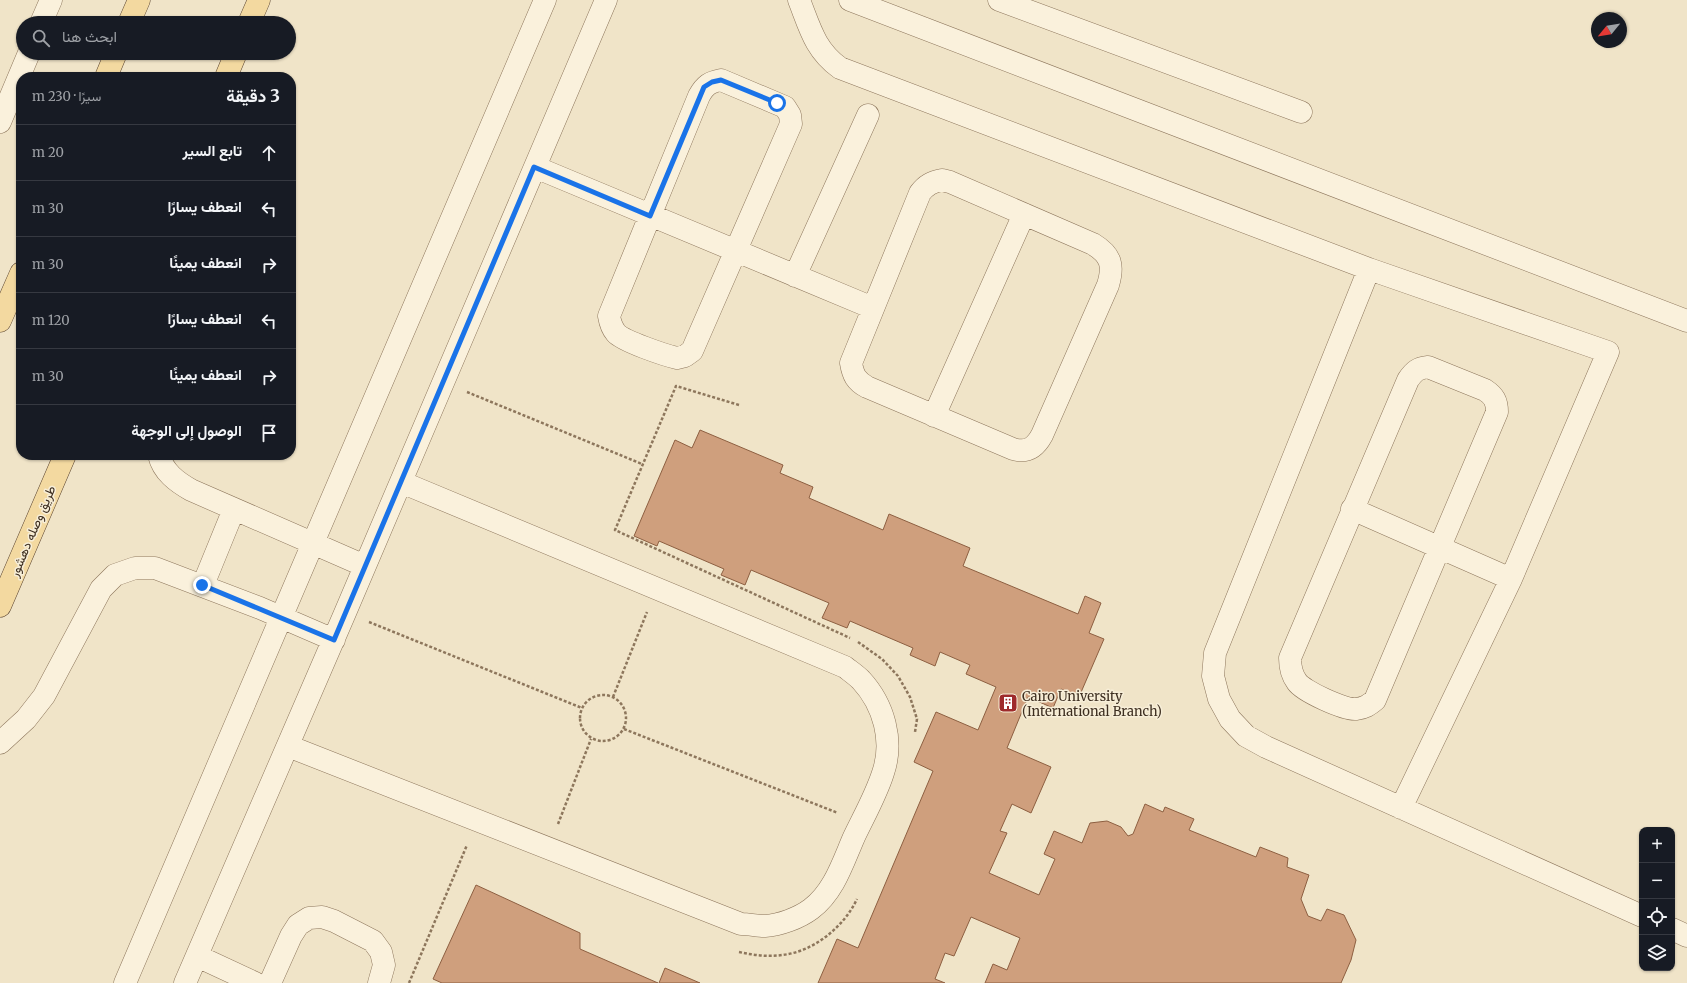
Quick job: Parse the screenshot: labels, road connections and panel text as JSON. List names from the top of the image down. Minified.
{"streets":{"main road":["طريق وصله دهشور"]},"places":{"building":["Cairo University (International Branch)"]},"north":"bottom left","page":{"search":"ابحث هنا","heading":["3 دقيقة","سيرًا · 230 m"],"list":[["تابع السير","20 m"],["انعطف يسارًا","30 m"],["انعطف يمينًا","30 m"],["انعطف يسارًا","120 m"],["انعطف يمينًا","30 m"],"الوصول إلى الوجهة"],"map_buttons":["+","−"]}}
